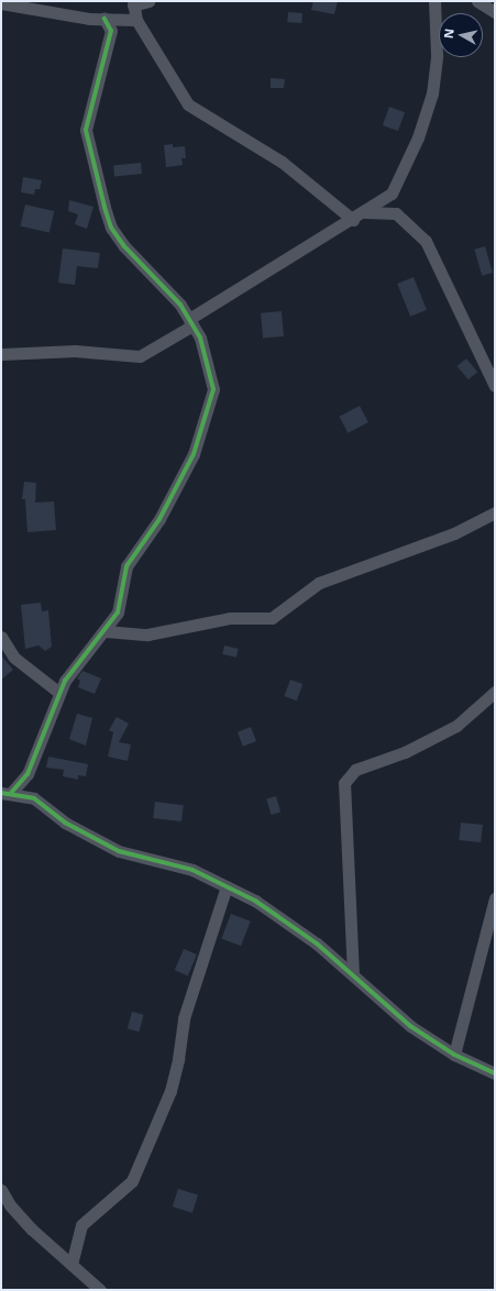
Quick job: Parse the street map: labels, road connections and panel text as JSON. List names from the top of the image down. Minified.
{"north":"left"}
